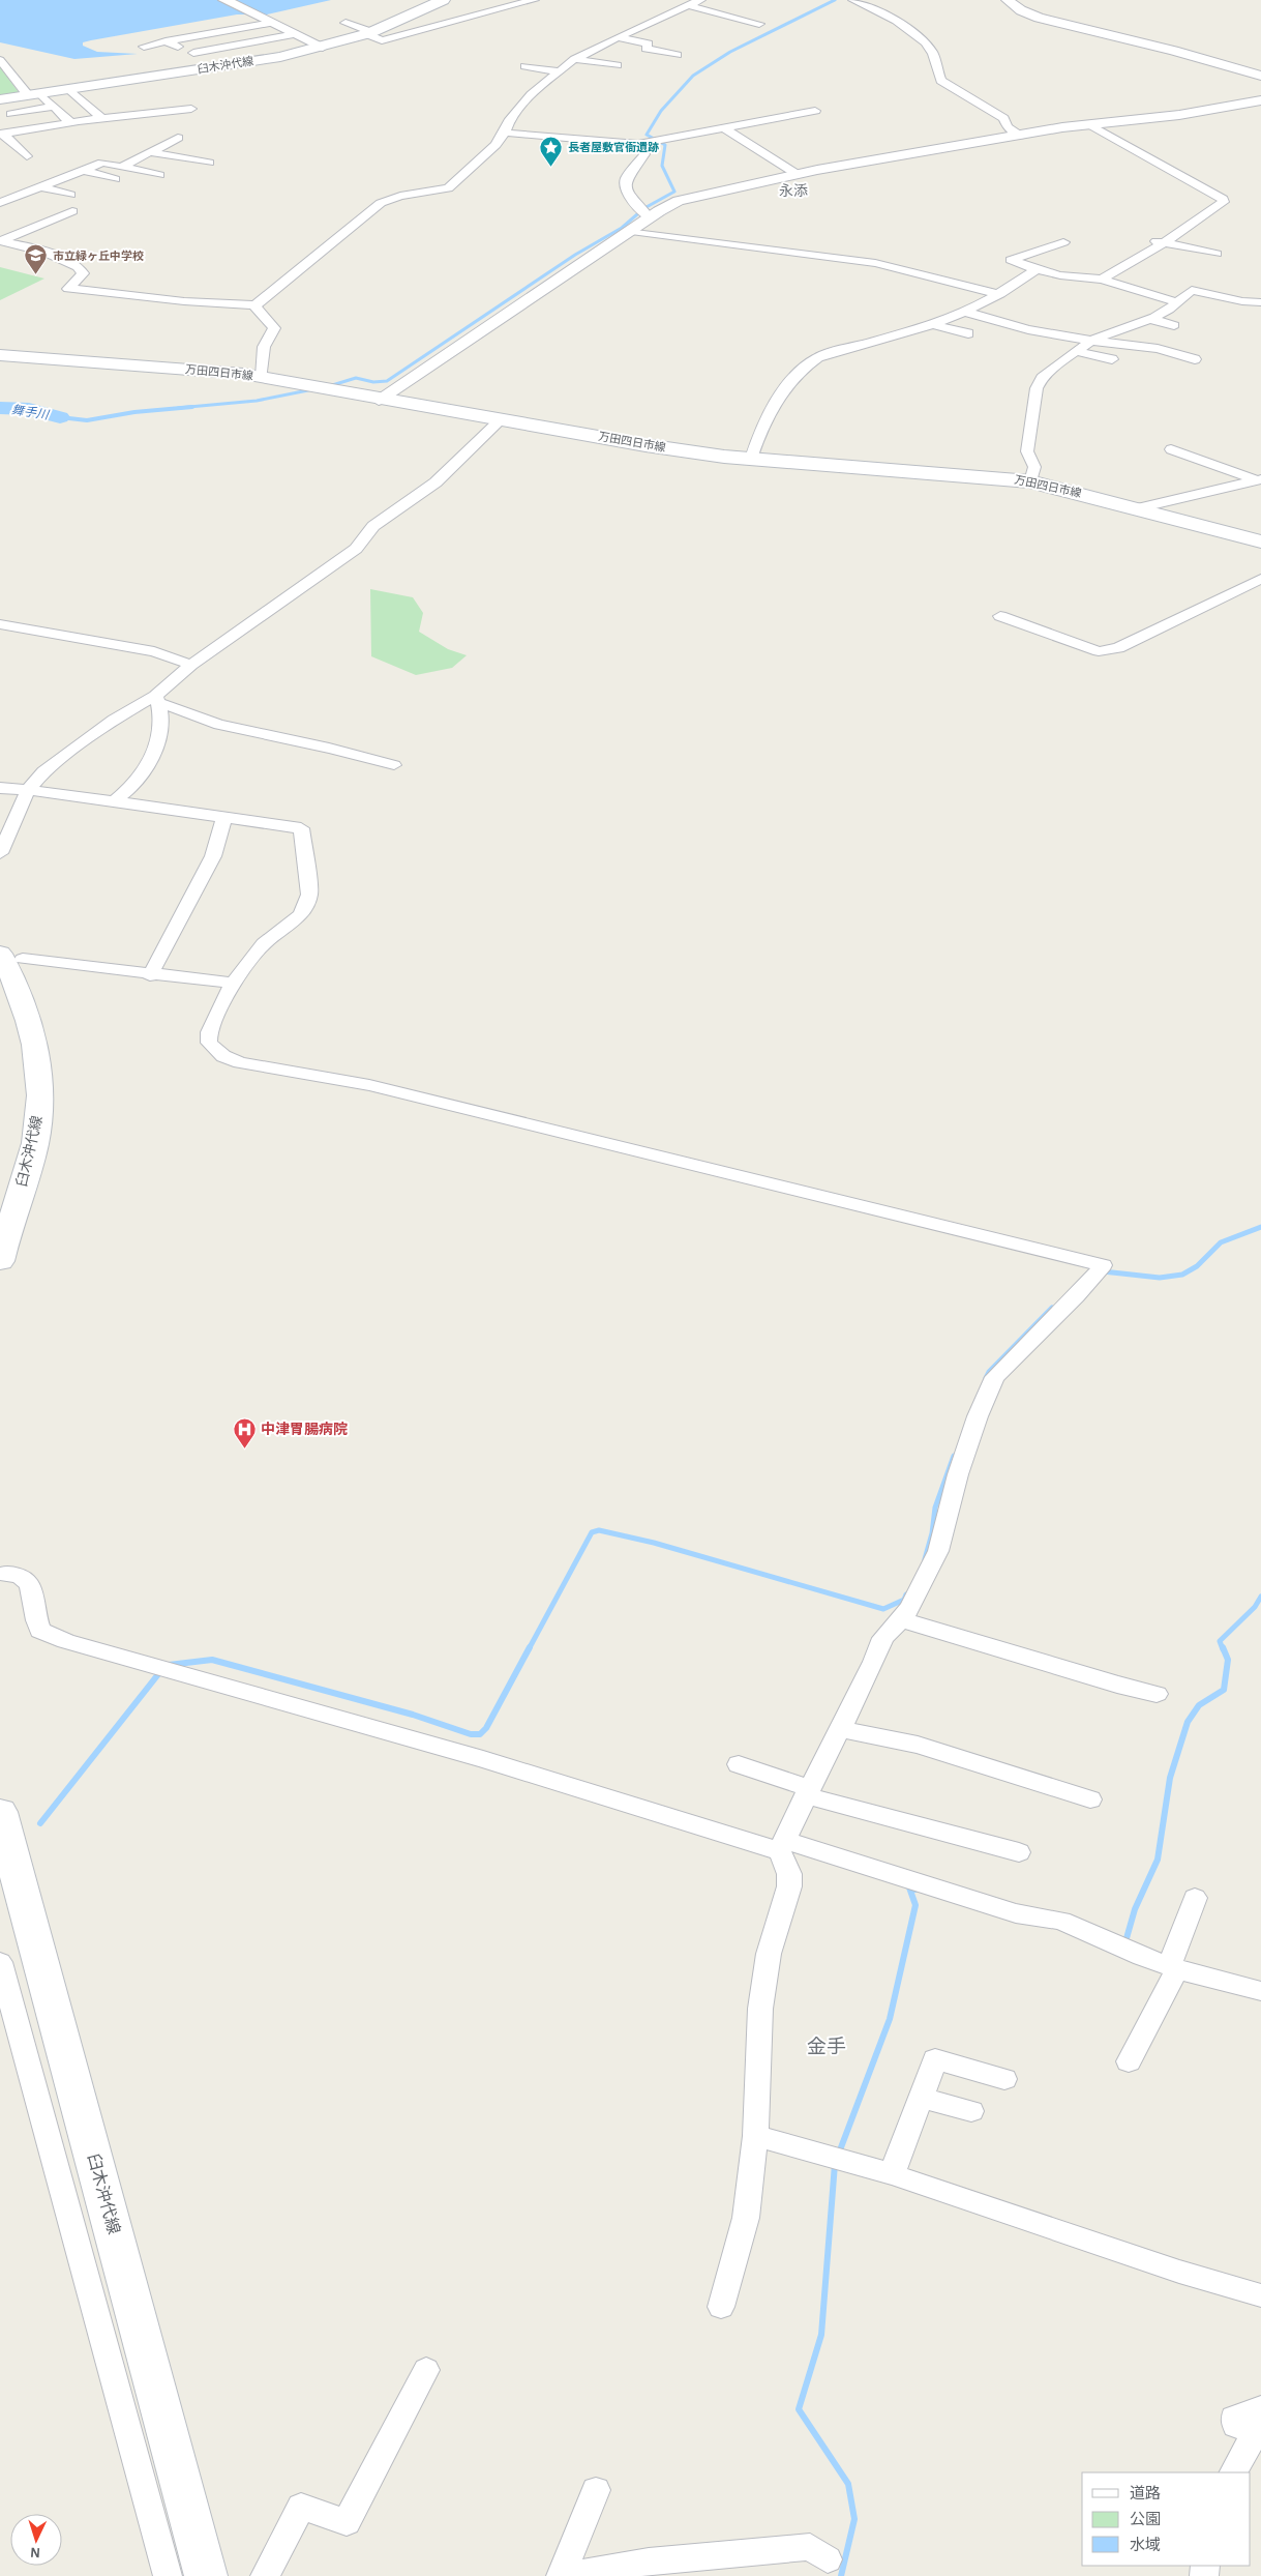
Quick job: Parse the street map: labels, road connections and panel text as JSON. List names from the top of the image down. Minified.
{"streets":{"main road":["臼木沖代線","万田四日市線"]},"districts":["永添","金手"],"water":["舞手川"],"places":{"place":["長者屋敷官衙遺跡"],"school or university":["市立緑ヶ丘中学校"],"hospital":["中津胃腸病院"]},"legend":["道路","公園","水域"],"north":"bottom"}
